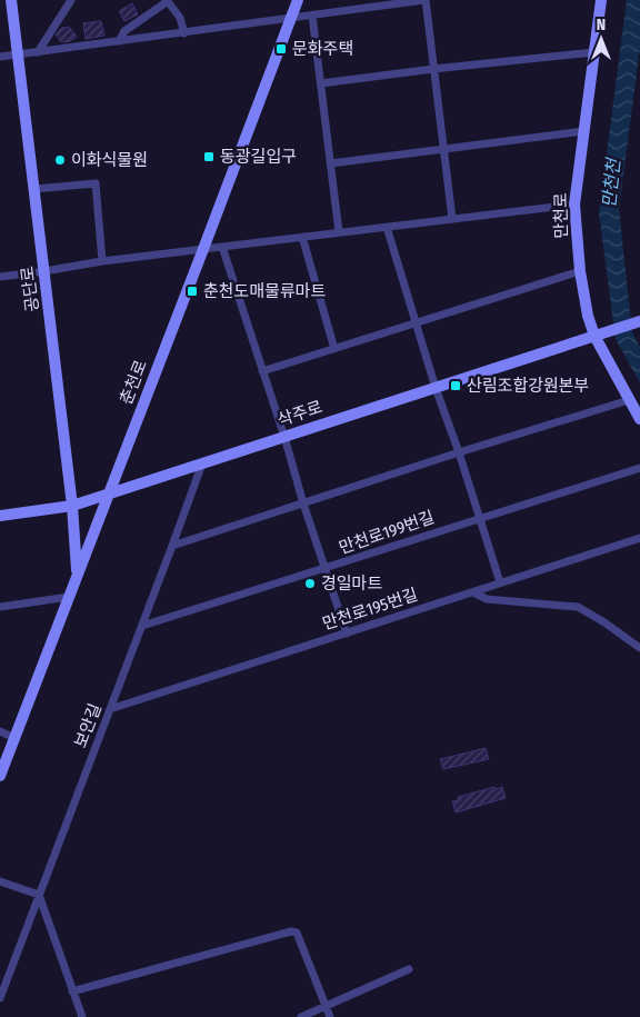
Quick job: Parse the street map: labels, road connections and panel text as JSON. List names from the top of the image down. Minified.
{"streets":{"street":["만천로","공단로","춘천로","삭주로","만천로199번길","만천로195번길","보안길"]},"crossings":[["만천로","삭주로"],["공단로","춘천로"],["공단로","삭주로"],["춘천로","삭주로"],["삭주로","보안길"],["만천로199번길","보안길"],["만천로195번길","보안길"]],"water":["만천천"],"places":{"transit":["문화주택","동광길입구","춘천도매물류마트","산림조합강원본부"],"other":["이화식물원","경일마트"]},"north":"top"}
